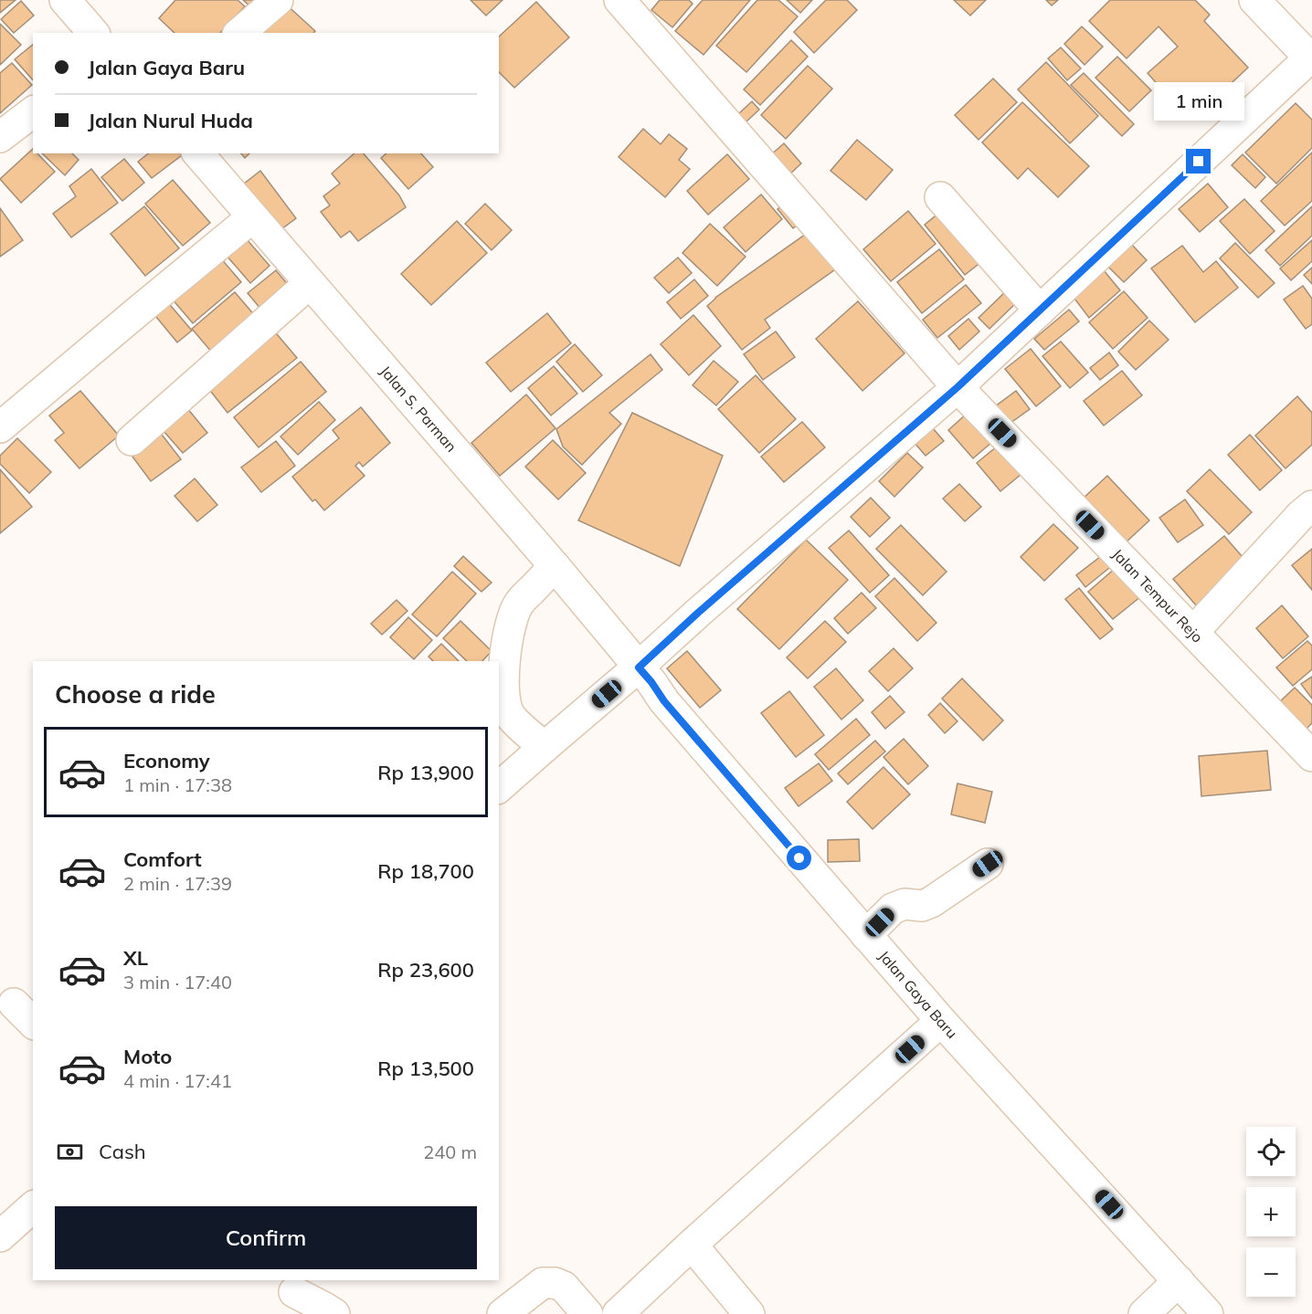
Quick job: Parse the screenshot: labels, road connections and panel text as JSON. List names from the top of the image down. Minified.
{"streets":{"street":["Jalan S. Parman","Jalan Tempur Rejo","Jalan Gaya Baru"]},"crossings":[["Jalan S. Parman","Jalan Gaya Baru"]],"page":{"banner":["Jalan Gaya Baru","Jalan Nurul Huda"],"bubble":"1 min","heading":"Choose a ride","list":[{"name":"Economy","note":"1 min · 17:38","value":"Rp 13,900"},{"name":"Comfort","note":"2 min · 17:39","value":"Rp 18,700"},{"name":"XL","note":"3 min · 17:40","value":"Rp 23,600"},{"name":"Moto","note":"4 min · 17:41","value":"Rp 13,500"}],"pay":["Cash","240 m"],"map_buttons":["+","−"],"buttons":"Confirm"}}
